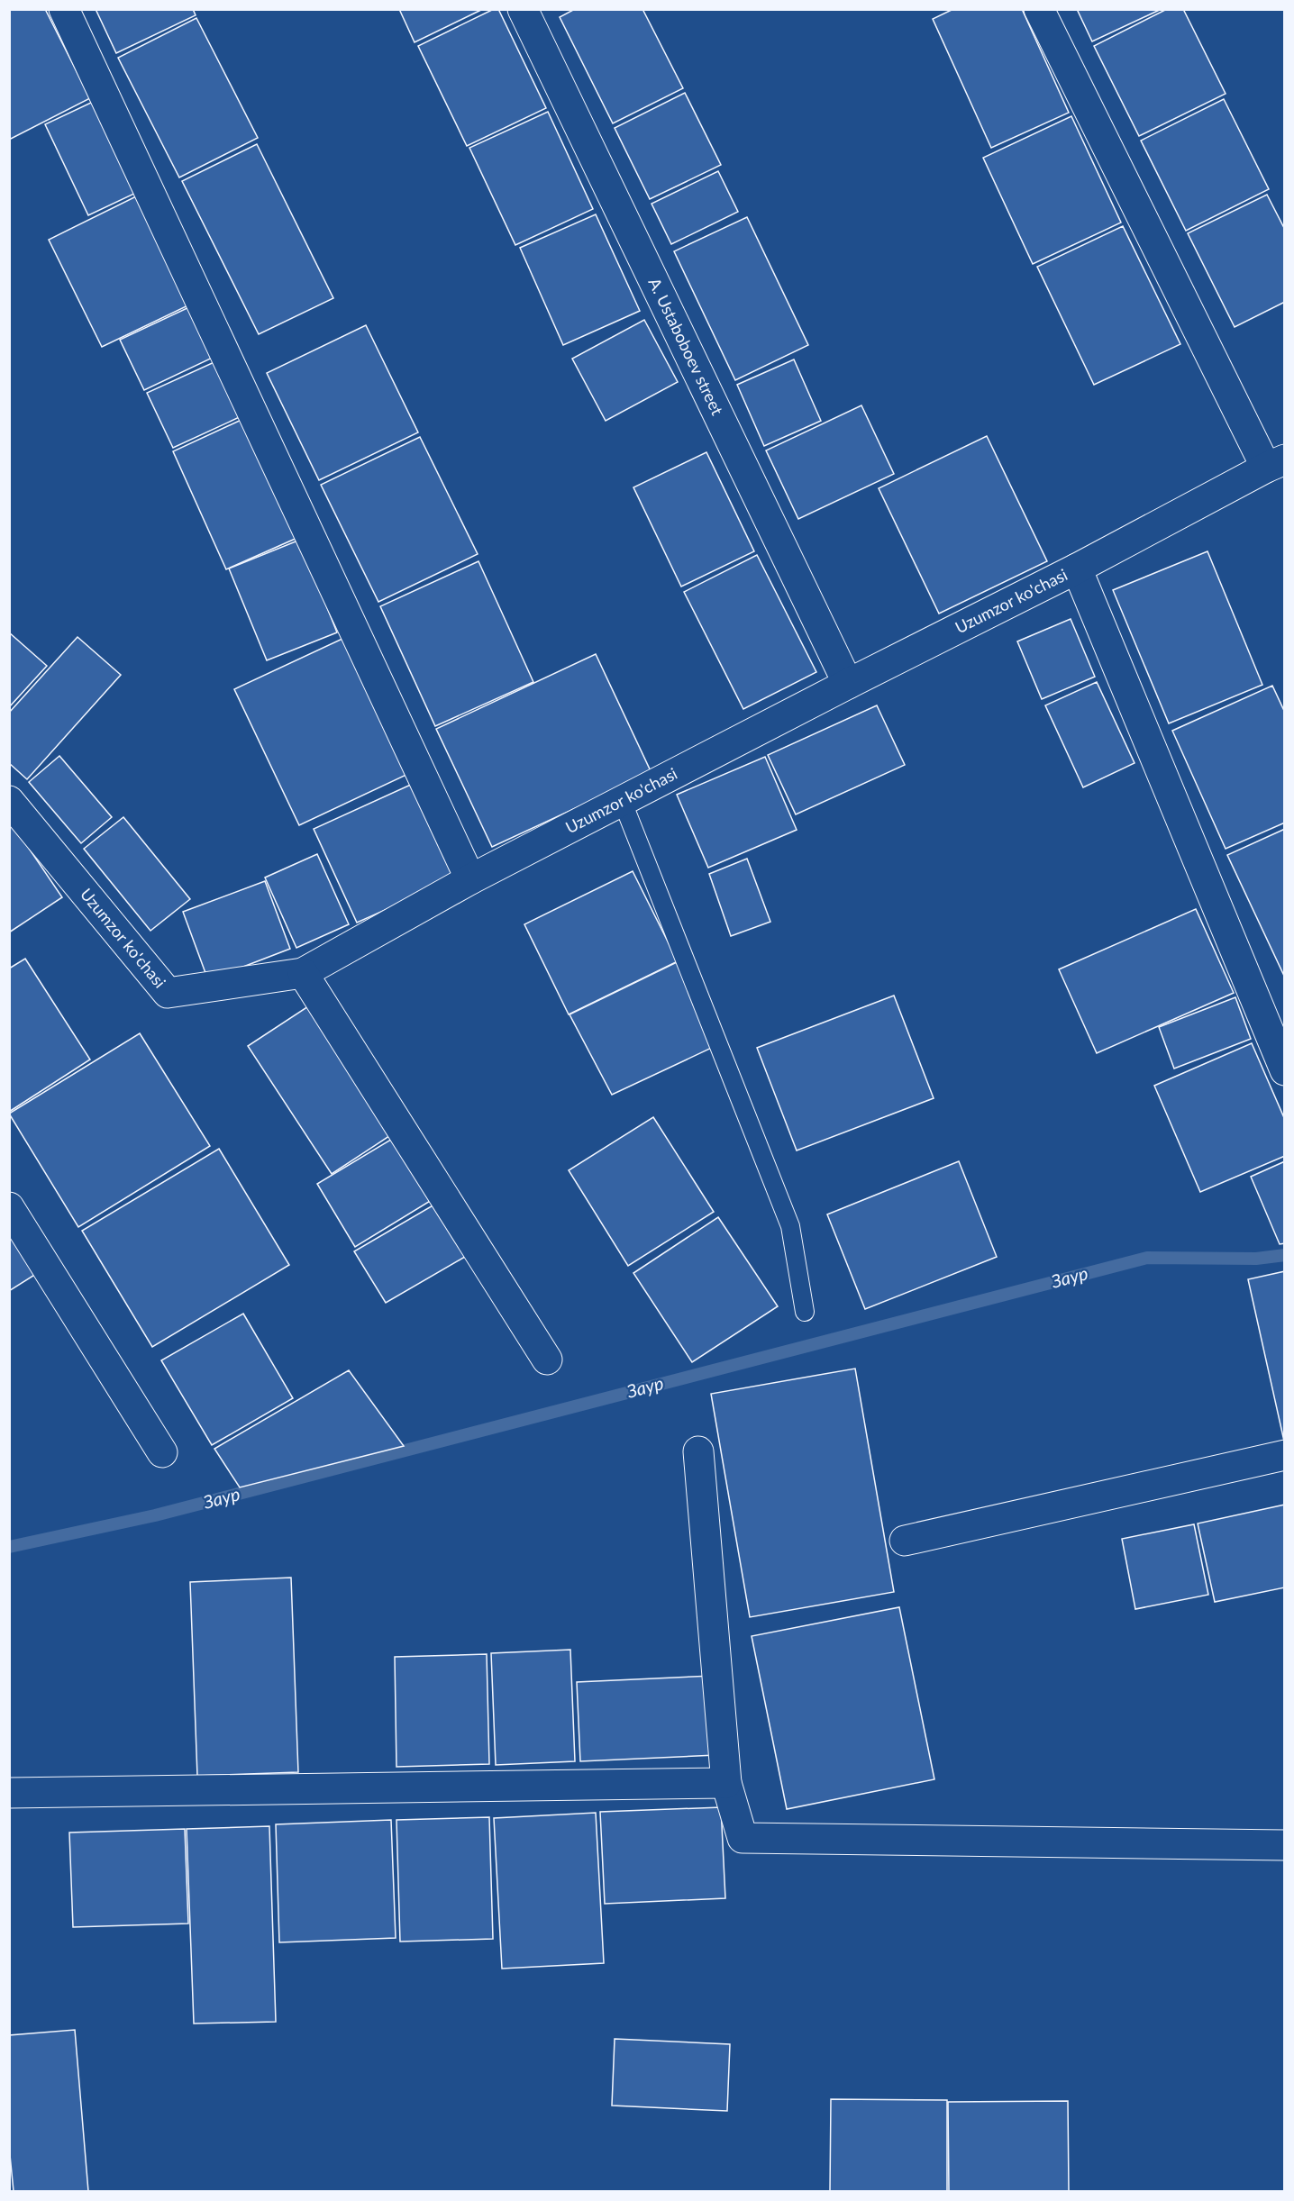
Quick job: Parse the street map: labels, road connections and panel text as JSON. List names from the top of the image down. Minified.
{"streets":{"street":["A. Ustaboboev street","Uzumzor ko'chasi"]},"crossings":[["A. Ustaboboev street","Uzumzor ko'chasi"]],"water":["Заур"]}
